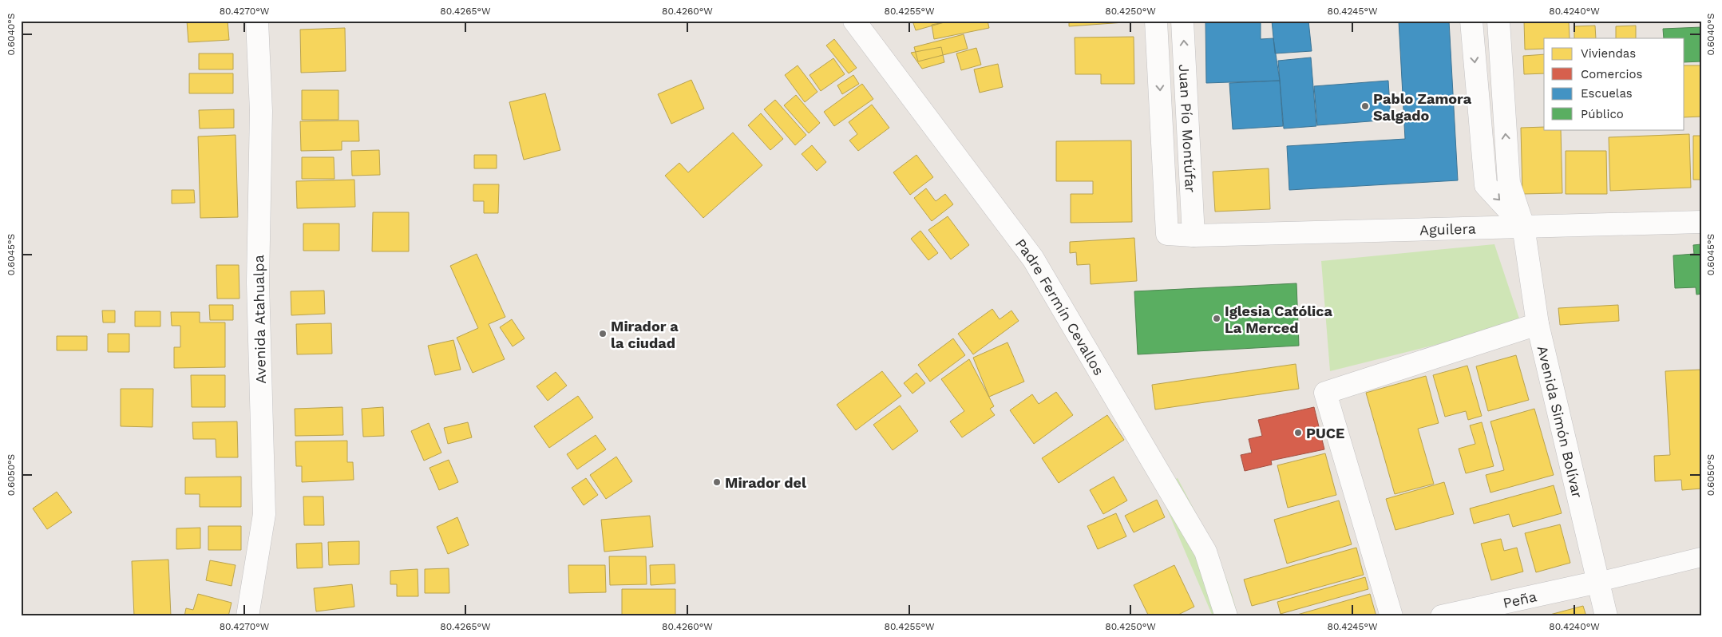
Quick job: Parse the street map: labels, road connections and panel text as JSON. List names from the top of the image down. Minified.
{"streets":{"street":["Juan Pío Montúfar","Aguilera","Padre Fermín Cevallos","Avenida Atahualpa","Avenida Simón Bolívar","Peña"]},"crossings":[["Juan Pío Montúfar","Aguilera"],["Aguilera","Avenida Simón Bolívar"],["Avenida Simón Bolívar","Peña"]],"places":["Pablo Zamora Salgado","Iglesia Católica La Merced","Mirador a la ciudad","PUCE","Mirador del"],"legend":["Viviendas","Comercios","Escuelas","Público"],"coordinates":["80.4270°W","80.4265°W","80.4260°W","80.4255°W","80.4250°W","80.4245°W","80.4240°W","0.6040°S","0.6045°S","0.6050°S"]}
